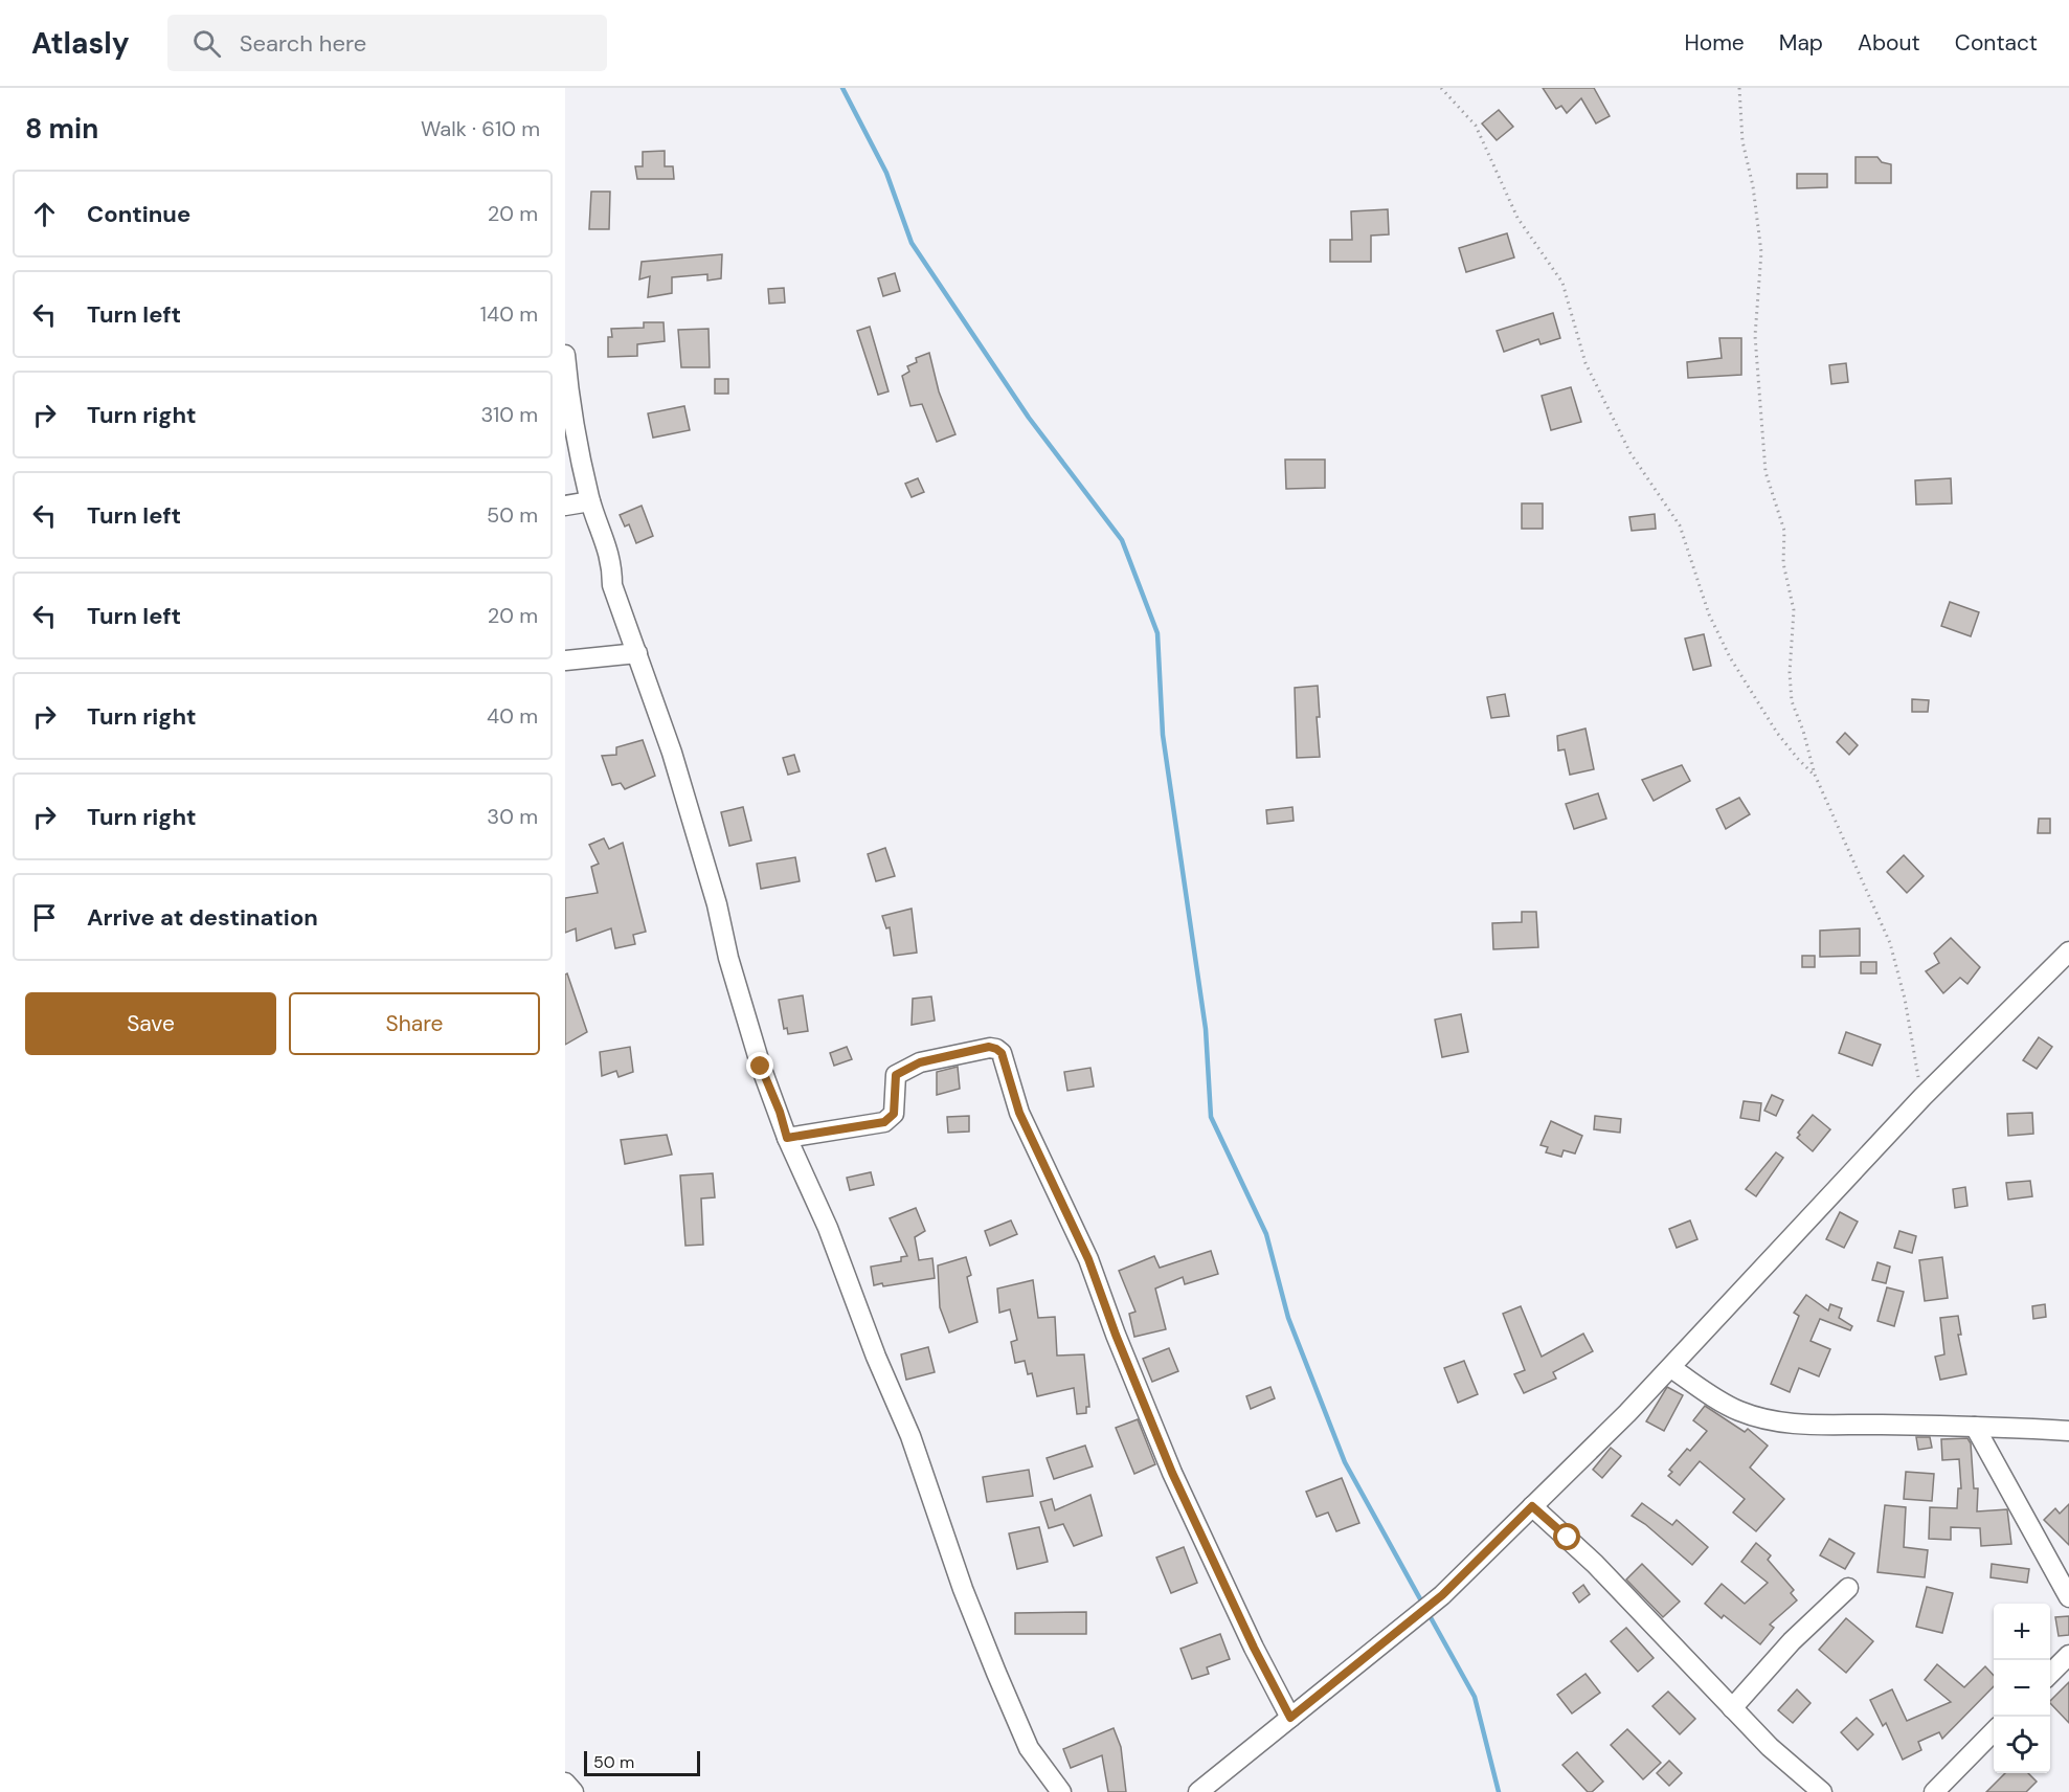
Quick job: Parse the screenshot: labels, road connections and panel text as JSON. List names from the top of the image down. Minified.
{"scale_bar":"50 m","page":{"header":"Atlasly","search":"Search here","nav":["Home","Map","About","Contact"],"heading":["8 min","Walk · 610 m"],"list":[["Continue","20 m"],["Turn left","140 m"],["Turn right","310 m"],["Turn left","50 m"],["Turn left","20 m"],["Turn right","40 m"],["Turn right","30 m"],"Arrive at destination"],"buttons":["Save","Share"],"map_buttons":["+","−"],"scale":"50 m"}}
